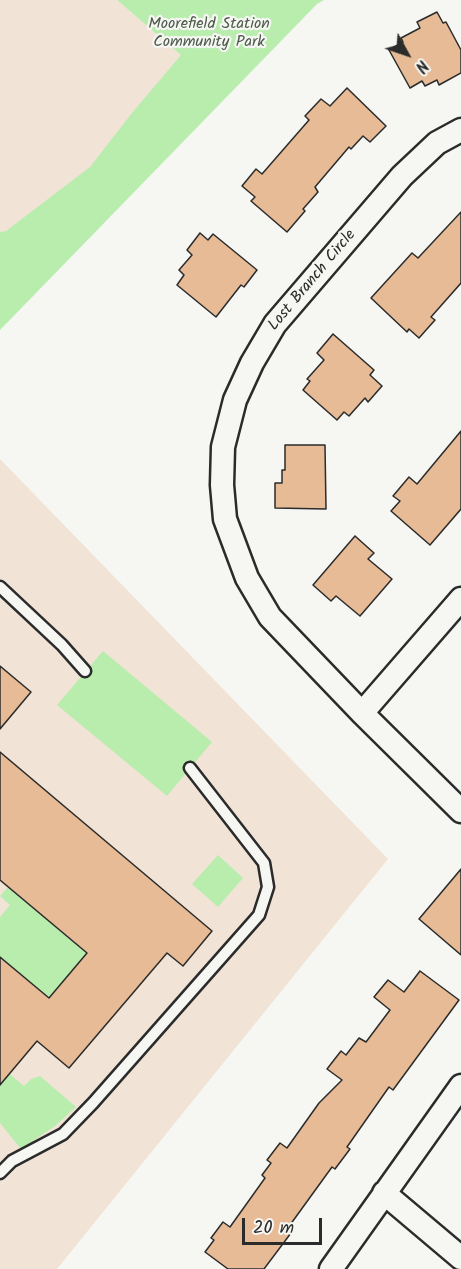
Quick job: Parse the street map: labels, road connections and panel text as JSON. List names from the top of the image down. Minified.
{"streets":{"street":["Lost Branch Circle"]},"parks":["Moorefield Station Community Park"],"scale_bar":"20 m","north":"bottom right"}
